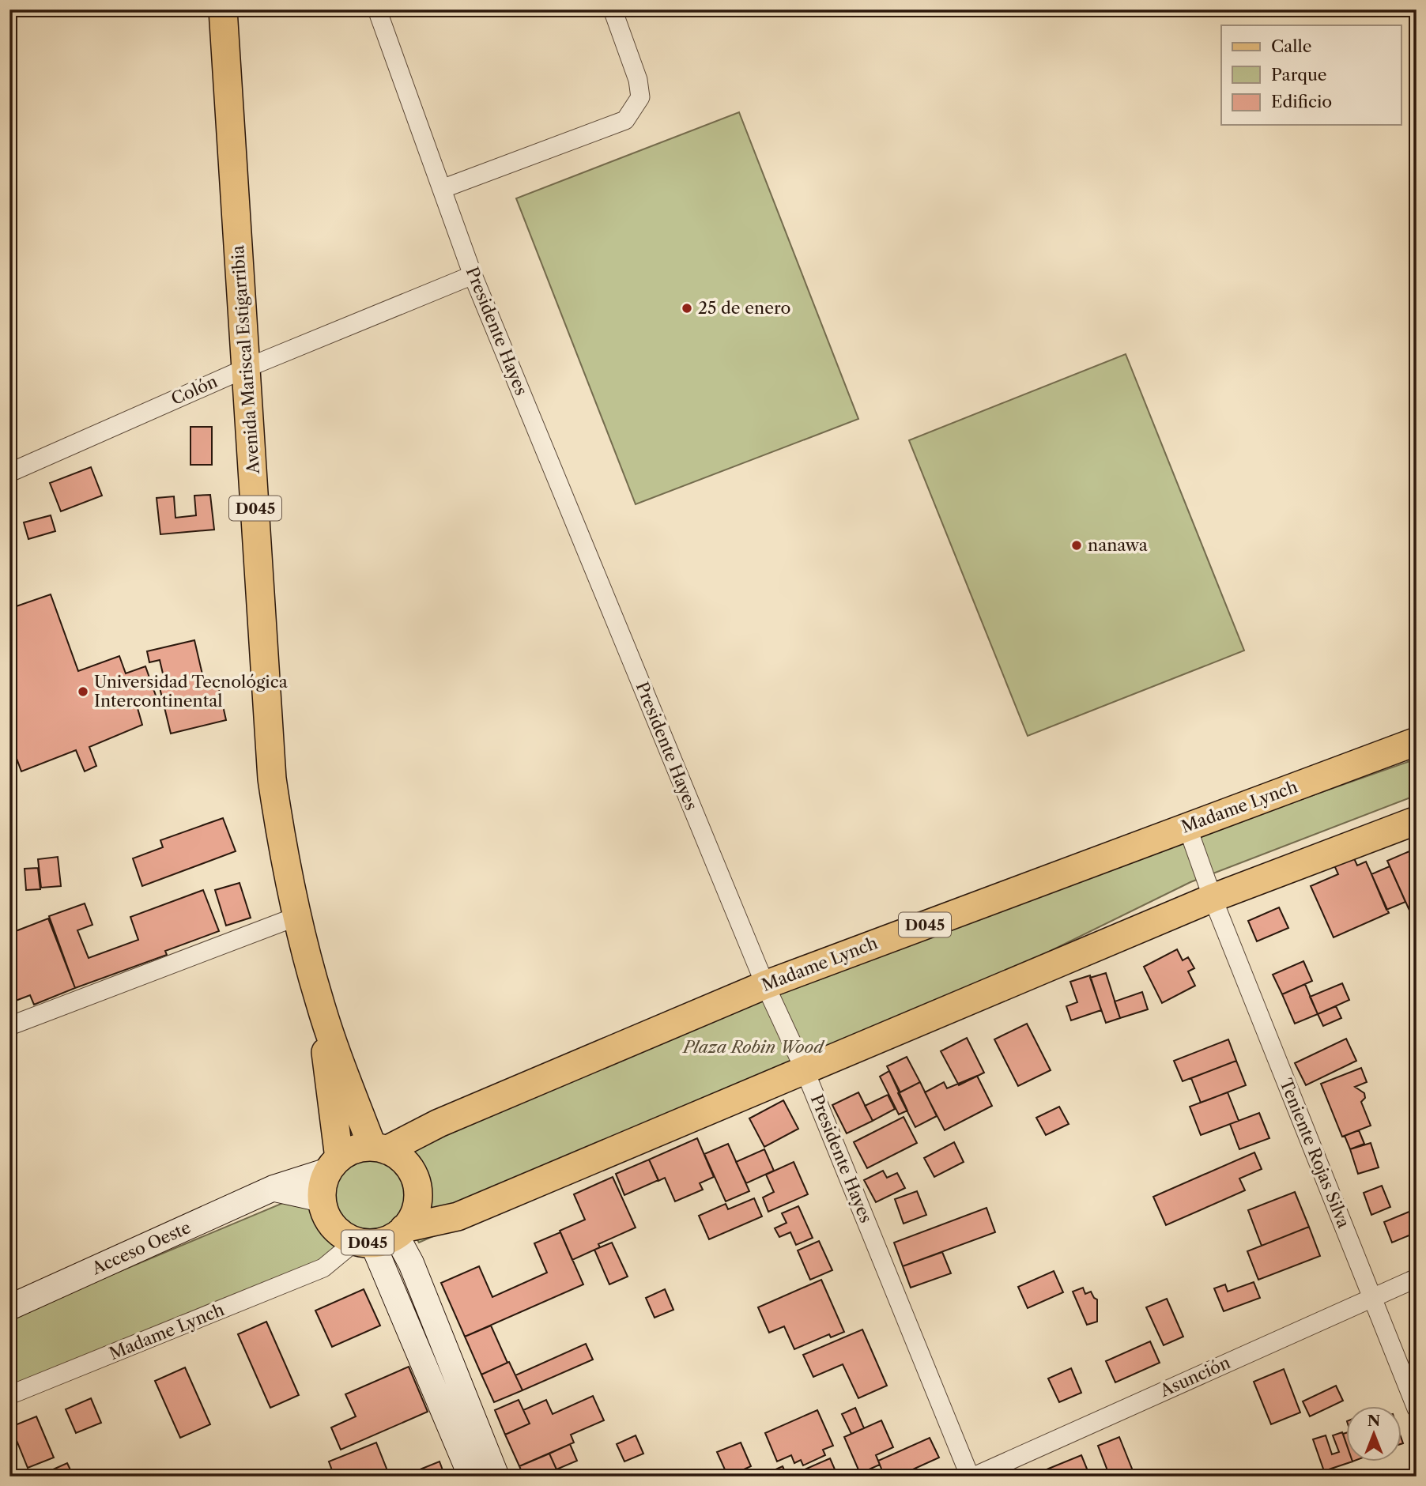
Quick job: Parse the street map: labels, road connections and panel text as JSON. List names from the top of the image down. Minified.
{"streets":{"main road":["Avenida Mariscal Estigarribia","D045","Madame Lynch","Acceso Oeste"],"street":["Presidente Hayes","Colón","Teniente Rojas Silva","Asunción"]},"crossings":[["Presidente Hayes","Colón"],["Presidente Hayes","Madame Lynch"],["Presidente Hayes","Asunción"],["Avenida Mariscal Estigarribia","Colón"],["Avenida Mariscal Estigarribia","D045"],["Avenida Mariscal Estigarribia","Madame Lynch"],["Avenida Mariscal Estigarribia","Acceso Oeste"],["D045","Madame Lynch"],["D045","Acceso Oeste"],["Madame Lynch","Teniente Rojas Silva"],["Madame Lynch","Acceso Oeste"],["Teniente Rojas Silva","Asunción"]],"parks":["Plaza Robin Wood"],"places":["25 de enero","nanawa","Universidad Tecnológica Intercontinental"],"legend":["Calle","Parque","Edificio"],"north":"top"}
